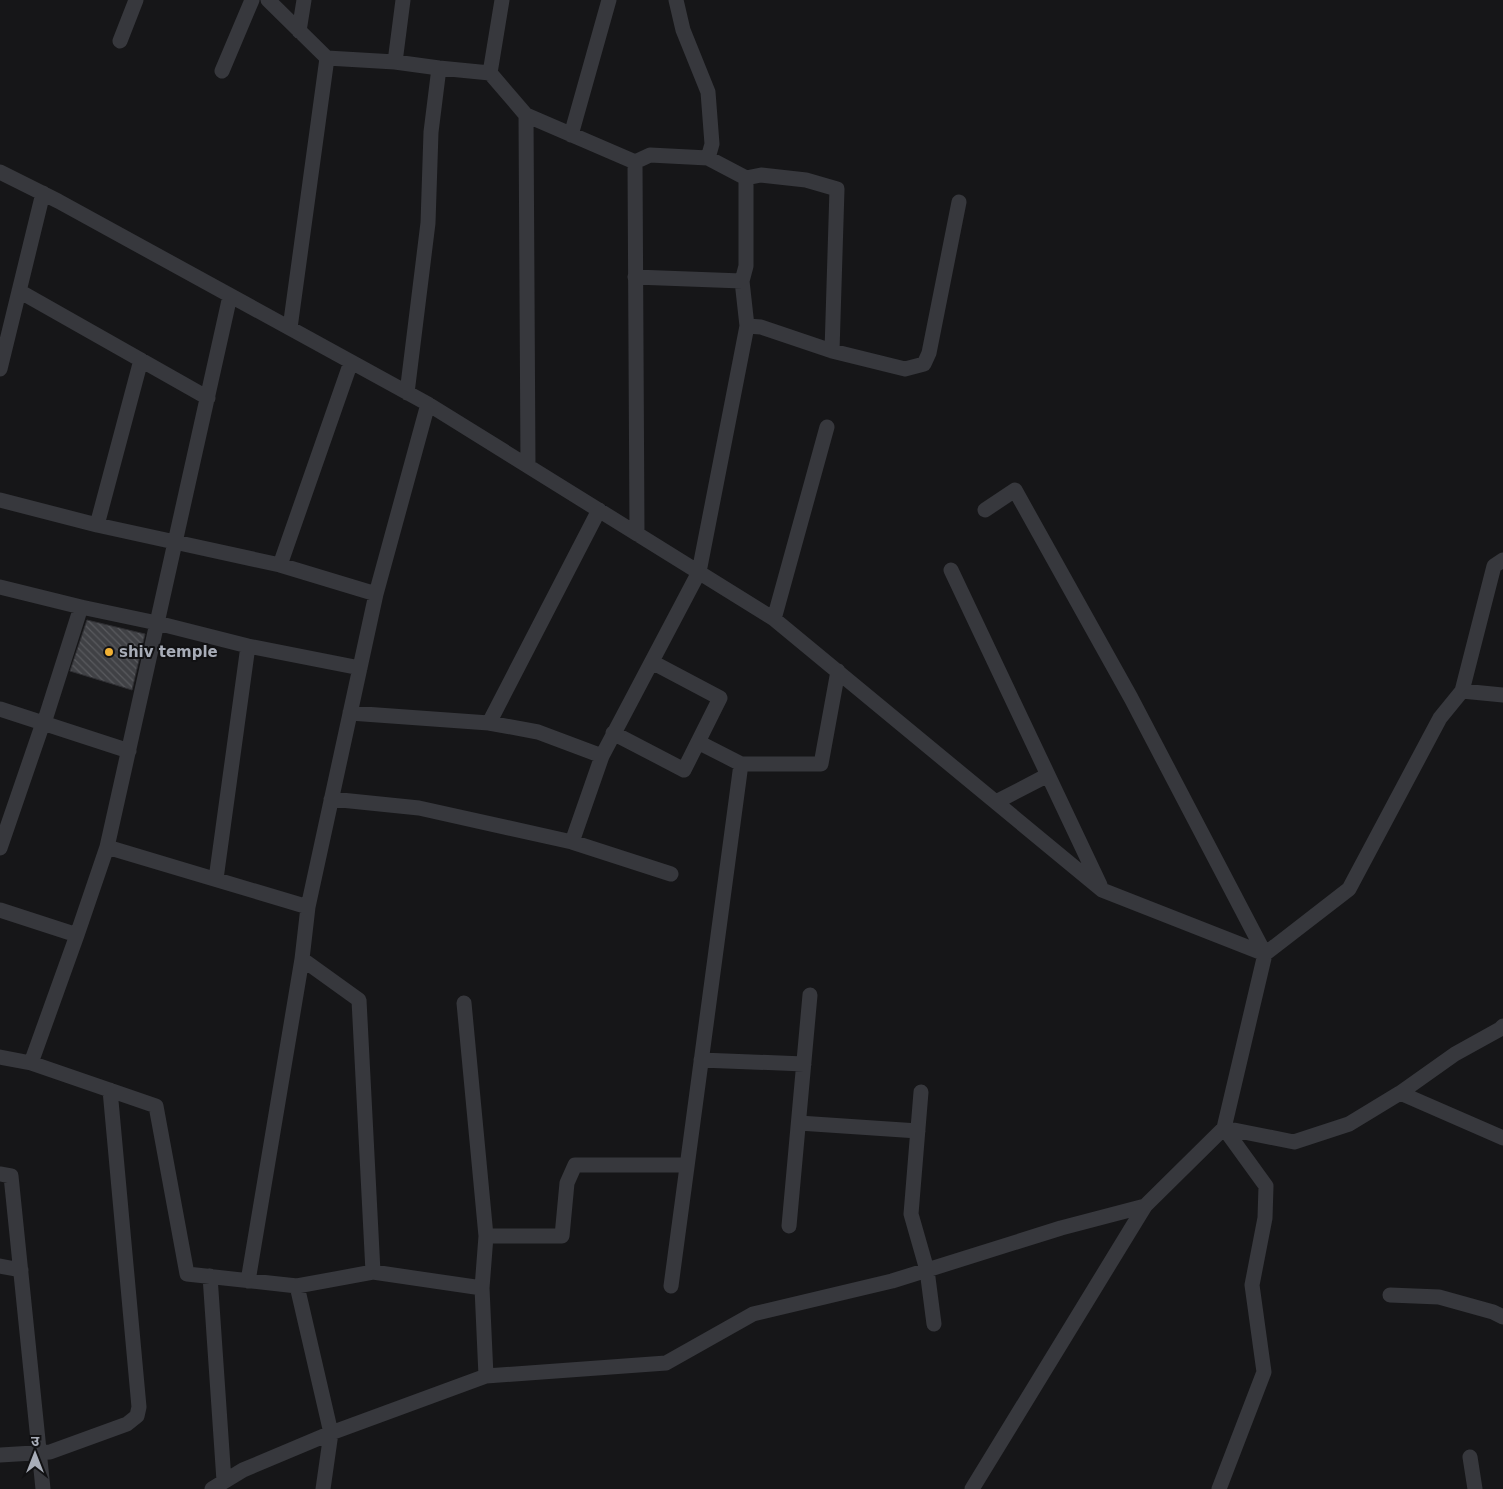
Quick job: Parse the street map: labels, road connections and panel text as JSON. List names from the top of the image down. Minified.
{"places":["shiv temple"],"north":"top"}
